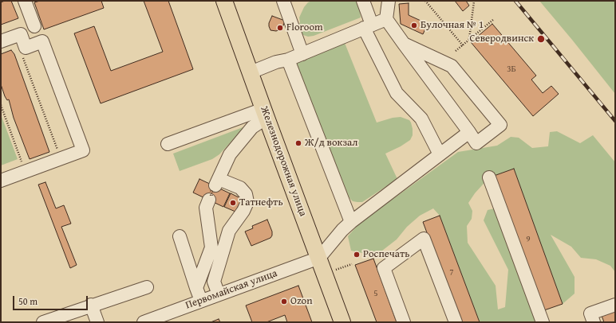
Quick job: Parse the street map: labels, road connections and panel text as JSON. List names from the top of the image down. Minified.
{"streets":{"main road":["Железнодорожная улица"],"street":["Первомайская улица"]},"crossings":[["Железнодорожная улица","Первомайская улица"]],"places":["Булочная № 1","Floroom","Северодвинск","Ж/д вокзал","Татнефть","Роспечать","Ozon"],"house_numbers":["3Б","2","9","7","5"],"scale_bar":"50 m"}
